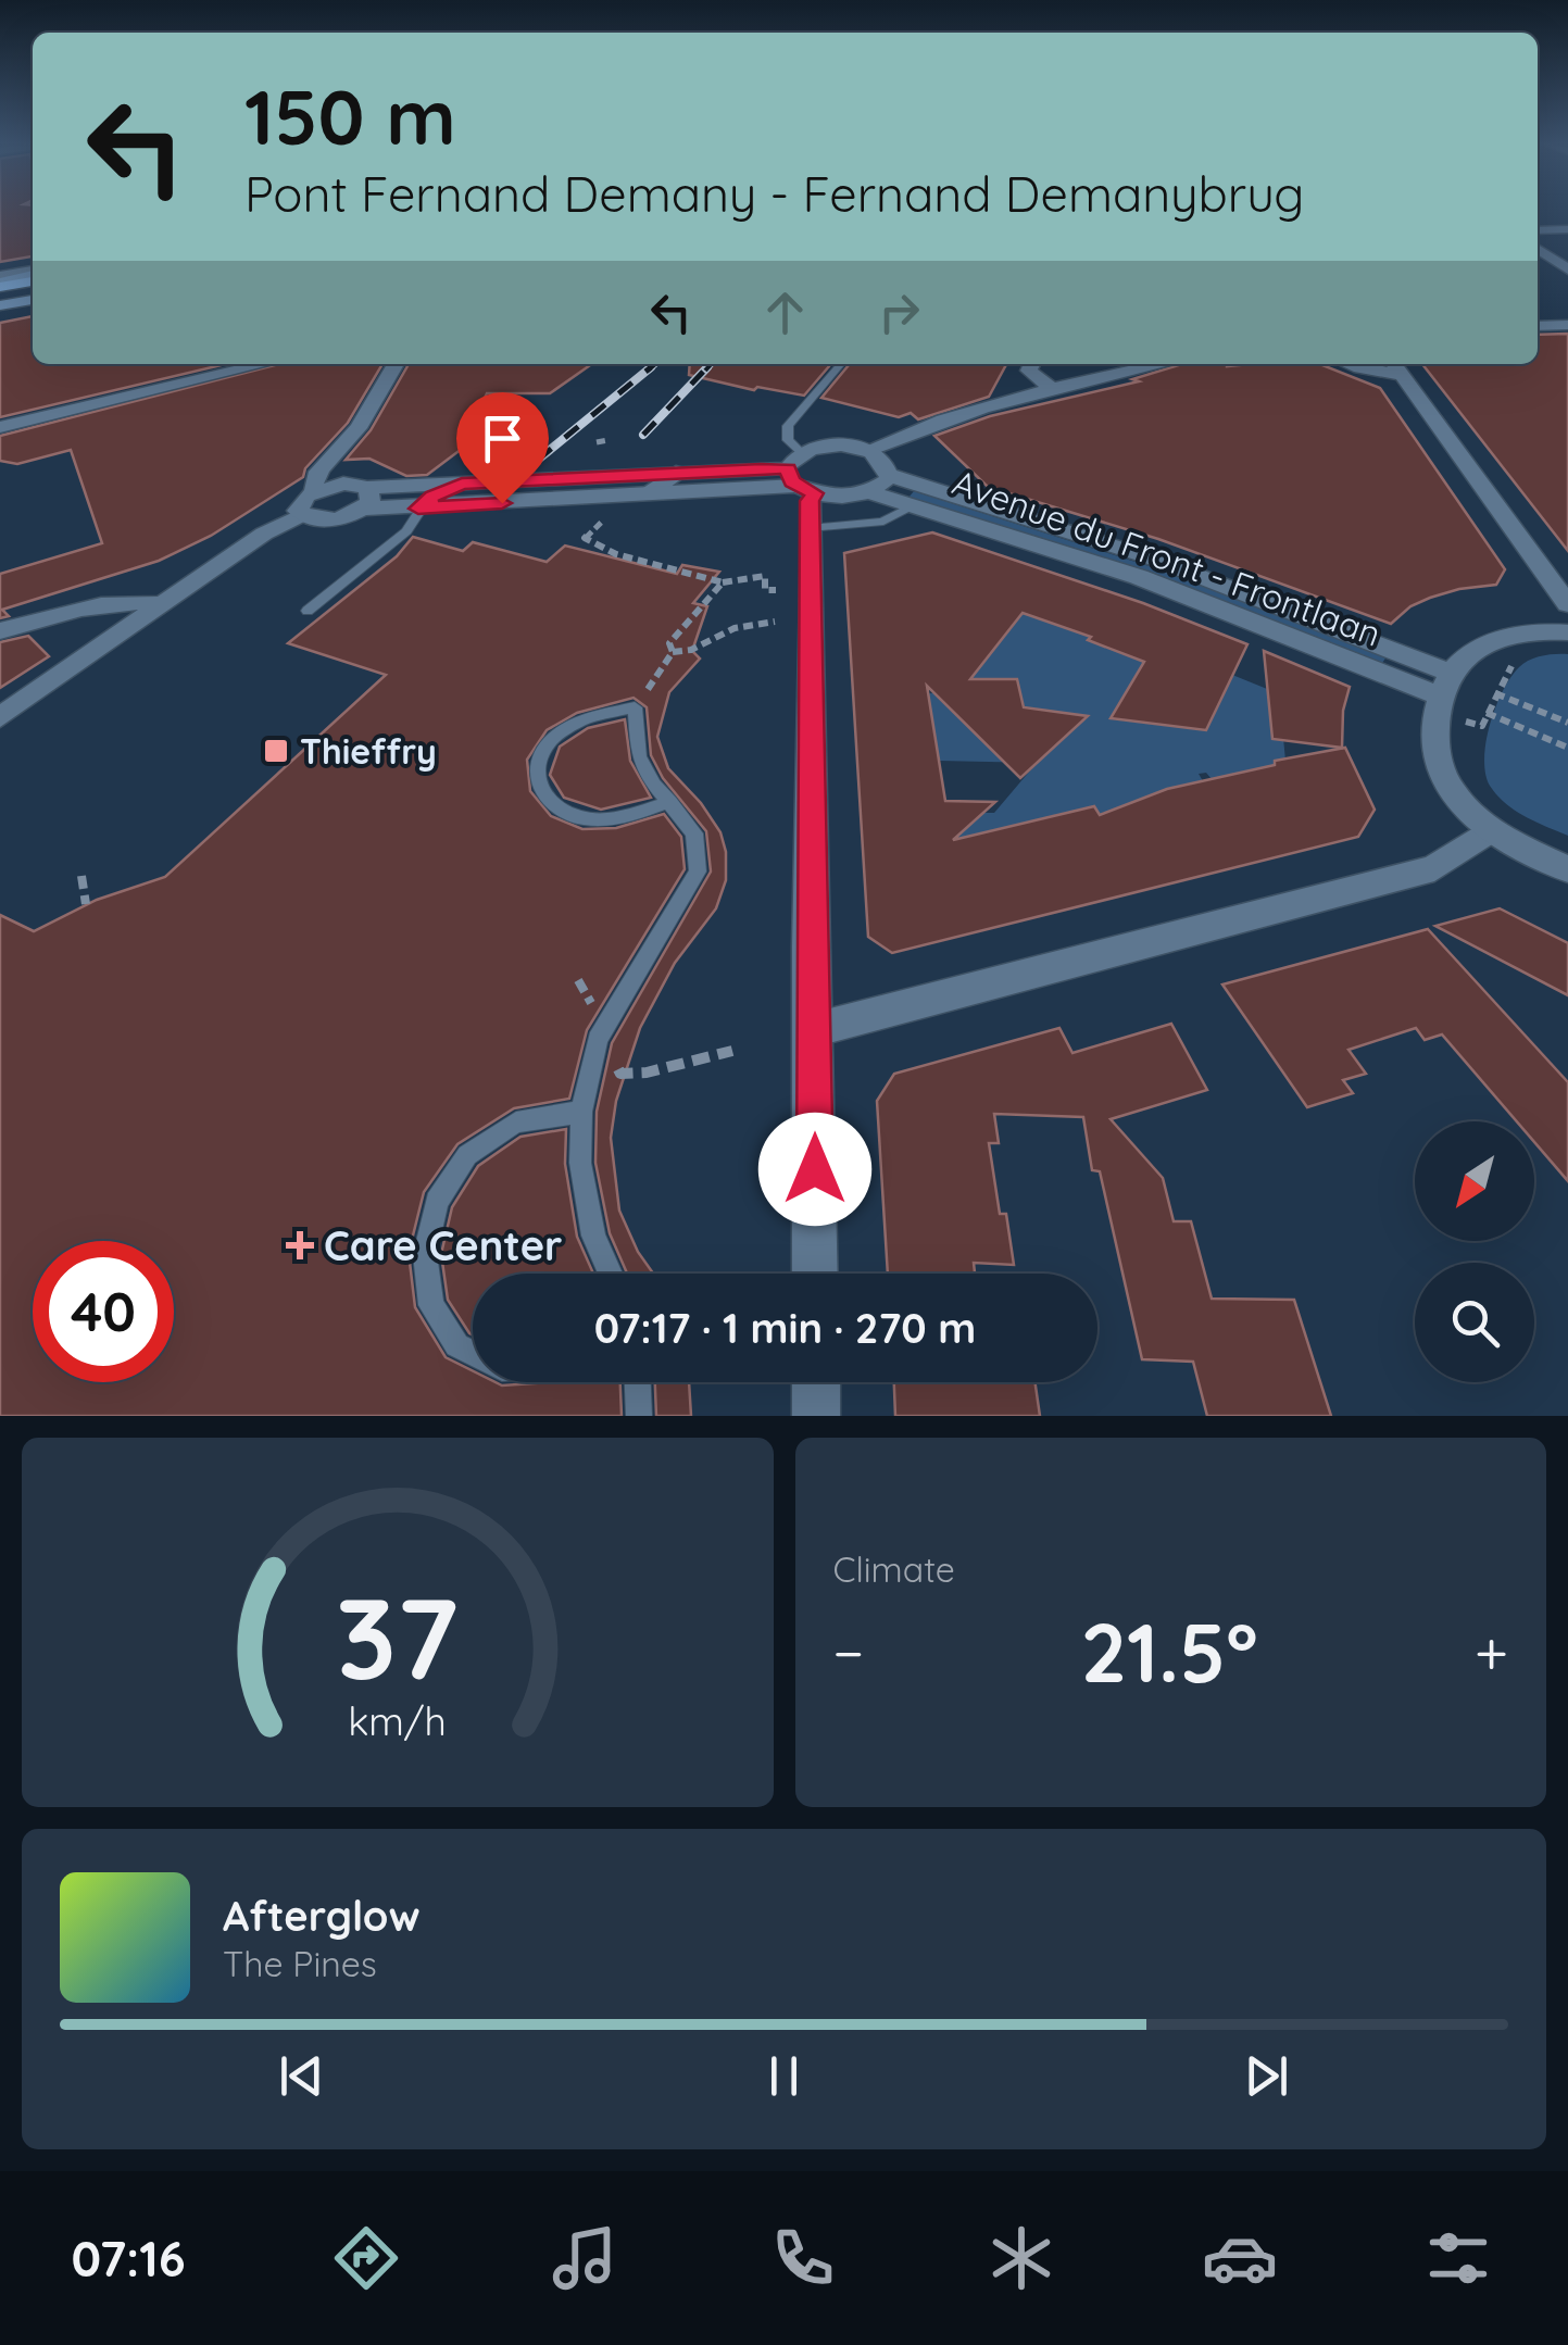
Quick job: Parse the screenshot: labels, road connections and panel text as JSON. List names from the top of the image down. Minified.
{"streets":{"street":["Avenue du Front - Frontlaan"]},"places":{"transit":["Thieffry"],"health":["Care Center"]},"north":"bottom left","page":{"turn":["150 m","Pont Fernand Demany - Fernand Demanybrug"],"limit":"40","trip":"07:17 · 1 min · 270 m","tile":"Climate","heat":["−","21.5°","+"],"song":["Afterglow","The Pines"],"tabs":"07:16","gauge":["37","km/h"]}}
